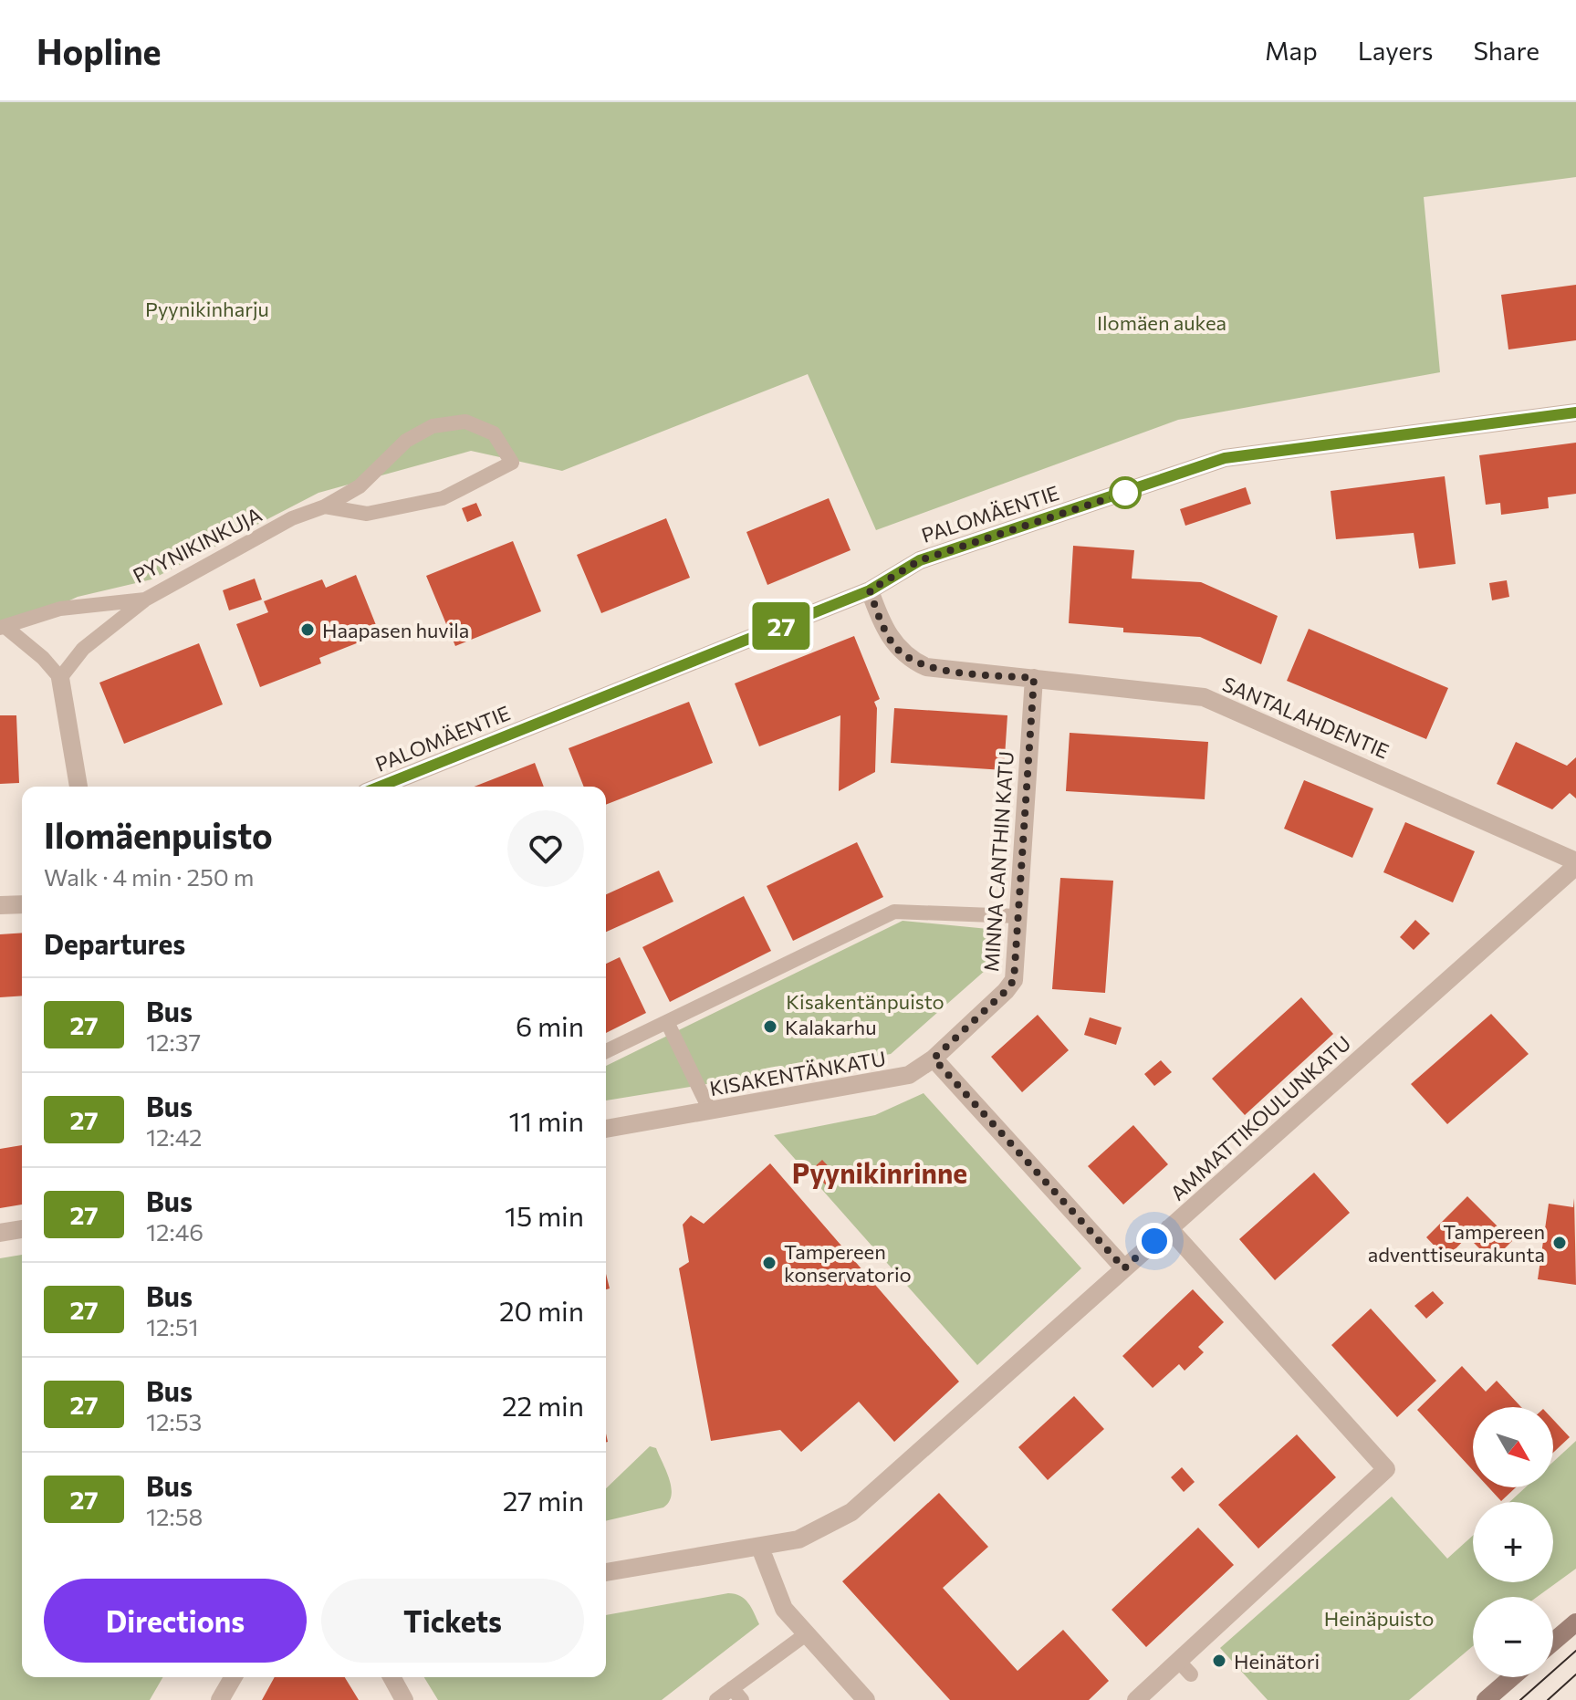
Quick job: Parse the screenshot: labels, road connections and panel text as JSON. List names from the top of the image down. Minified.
{"streets":{"street":["PALOMÄENTIE","SANTALAHDENTIE","MINNA CANTHIN KATU","KISAKENTÄNKATU","AMMATTIKOULUNKATU"],"lane":["PYYNIKINKUJA"]},"crossings":[["PALOMÄENTIE","SANTALAHDENTIE"],["SANTALAHDENTIE","MINNA CANTHIN KATU"],["SANTALAHDENTIE","AMMATTIKOULUNKATU"],["MINNA CANTHIN KATU","KISAKENTÄNKATU"]],"districts":["Pyynikinrinne"],"parks":["Pyynikinharju","Ilomäen aukea","Kisakentänpuisto","Heinäpuisto"],"places":["Haapasen huvila","Kalakarhu","Tampereen adventtiseurakunta","Tampereen konservatorio","Heinätori"],"lines":["bus line 27"],"north":"bottom right","page":{"header":"Hopline","nav":["Map","Layers","Share"],"on_map":"27","heading":[["Ilomäenpuisto","Walk · 4 min · 250 m"],"Departures"],"list":[{"mark":"27","name":"Bus","note":"12:37","value":"6 min"},{"mark":"27","name":"Bus","note":"12:42","value":"11 min"},{"mark":"27","name":"Bus","note":"12:46","value":"15 min"},{"mark":"27","name":"Bus","note":"12:51","value":"20 min"},{"mark":"27","name":"Bus","note":"12:53","value":"22 min"},{"mark":"27","name":"Bus","note":"12:58","value":"27 min"}],"map_buttons":["+","−"],"buttons":["Directions","Tickets"]}}
